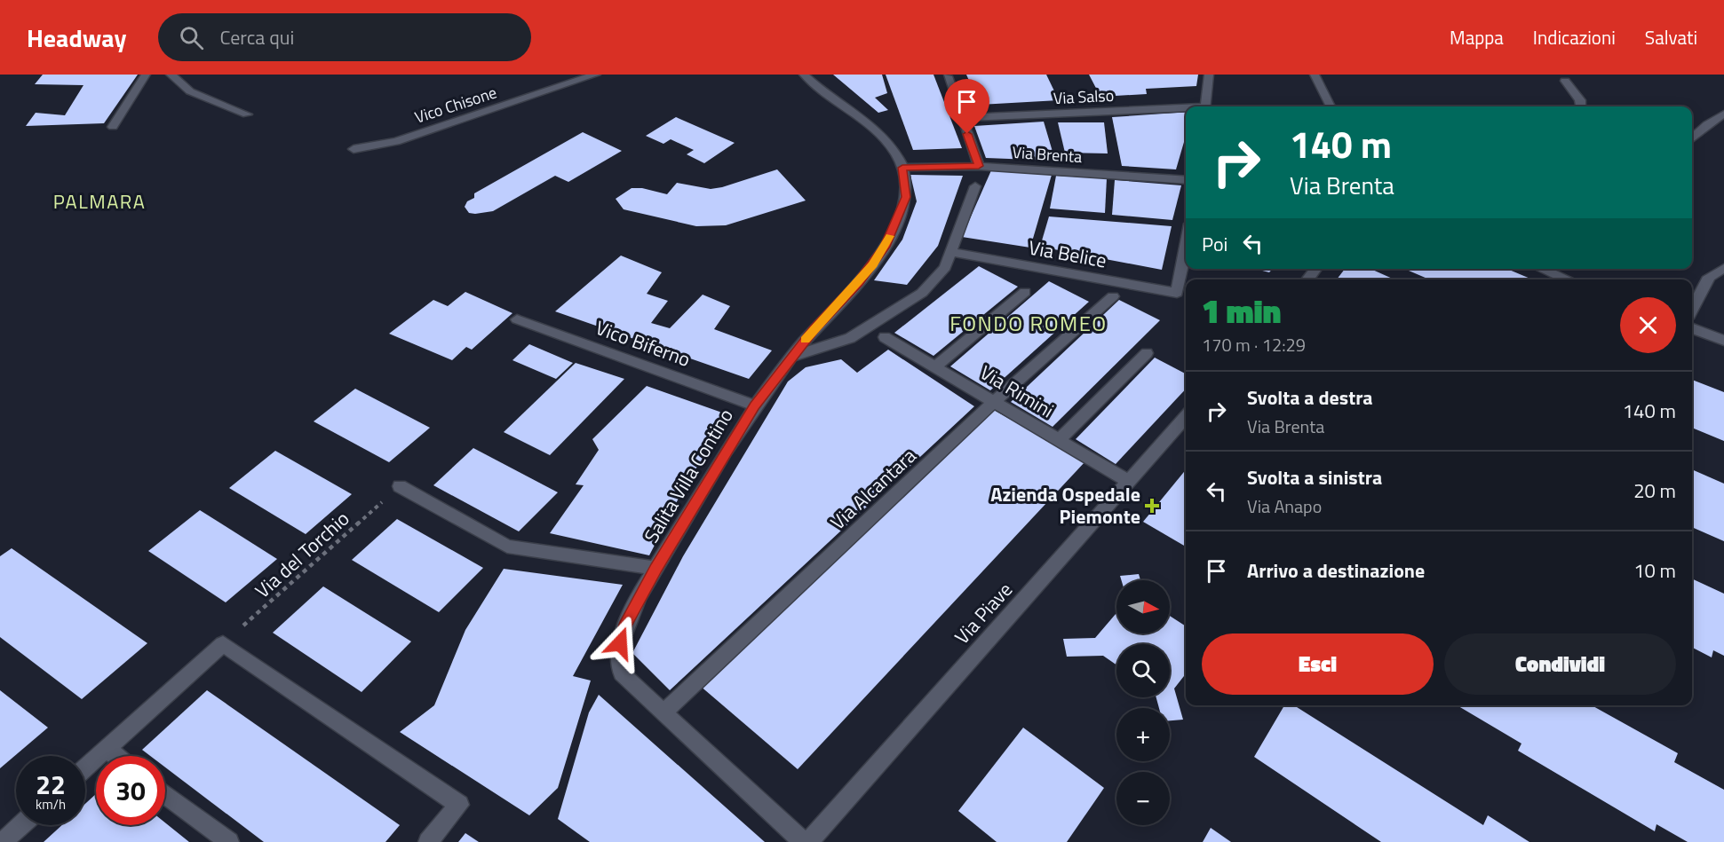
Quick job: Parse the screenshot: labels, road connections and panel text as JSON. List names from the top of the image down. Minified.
{"streets":{"street":["Via Salso","Vico Chisone","Via Brenta","Via Belice","Vico Biferno","Via Rimini","Salita Villa Contino","Via Alcantara","Via Piave"],"path":["Via del Torchio"]},"crossings":[["Via Brenta","Salita Villa Contino"],["Vico Biferno","Salita Villa Contino"],["Via Rimini","Via Alcantara"],["Via Rimini","Via Piave"],["Salita Villa Contino","Via Alcantara"]],"districts":["PALMARA","FONDO ROMEO"],"places":{"health":["Azienda Ospedale Piemonte"]},"north":"right","page":{"header":"Headway","search":"Cerca qui","nav":["Mappa","Indicazioni","Salvati"],"turn":["140 m","Via Brenta"],"then":"Poi","heading":["1 min","170 m · 12:29"],"list":[{"name":"Svolta a destra","note":"Via Brenta","value":"140 m"},{"name":"Svolta a sinistra","note":"Via Anapo","value":"20 m"},{"name":"Arrivo a destinazione","value":"10 m"}],"map_buttons":["+","−"],"buttons":["Esci","Condividi"],"speed":"22 km/h","limit":"30"}}
